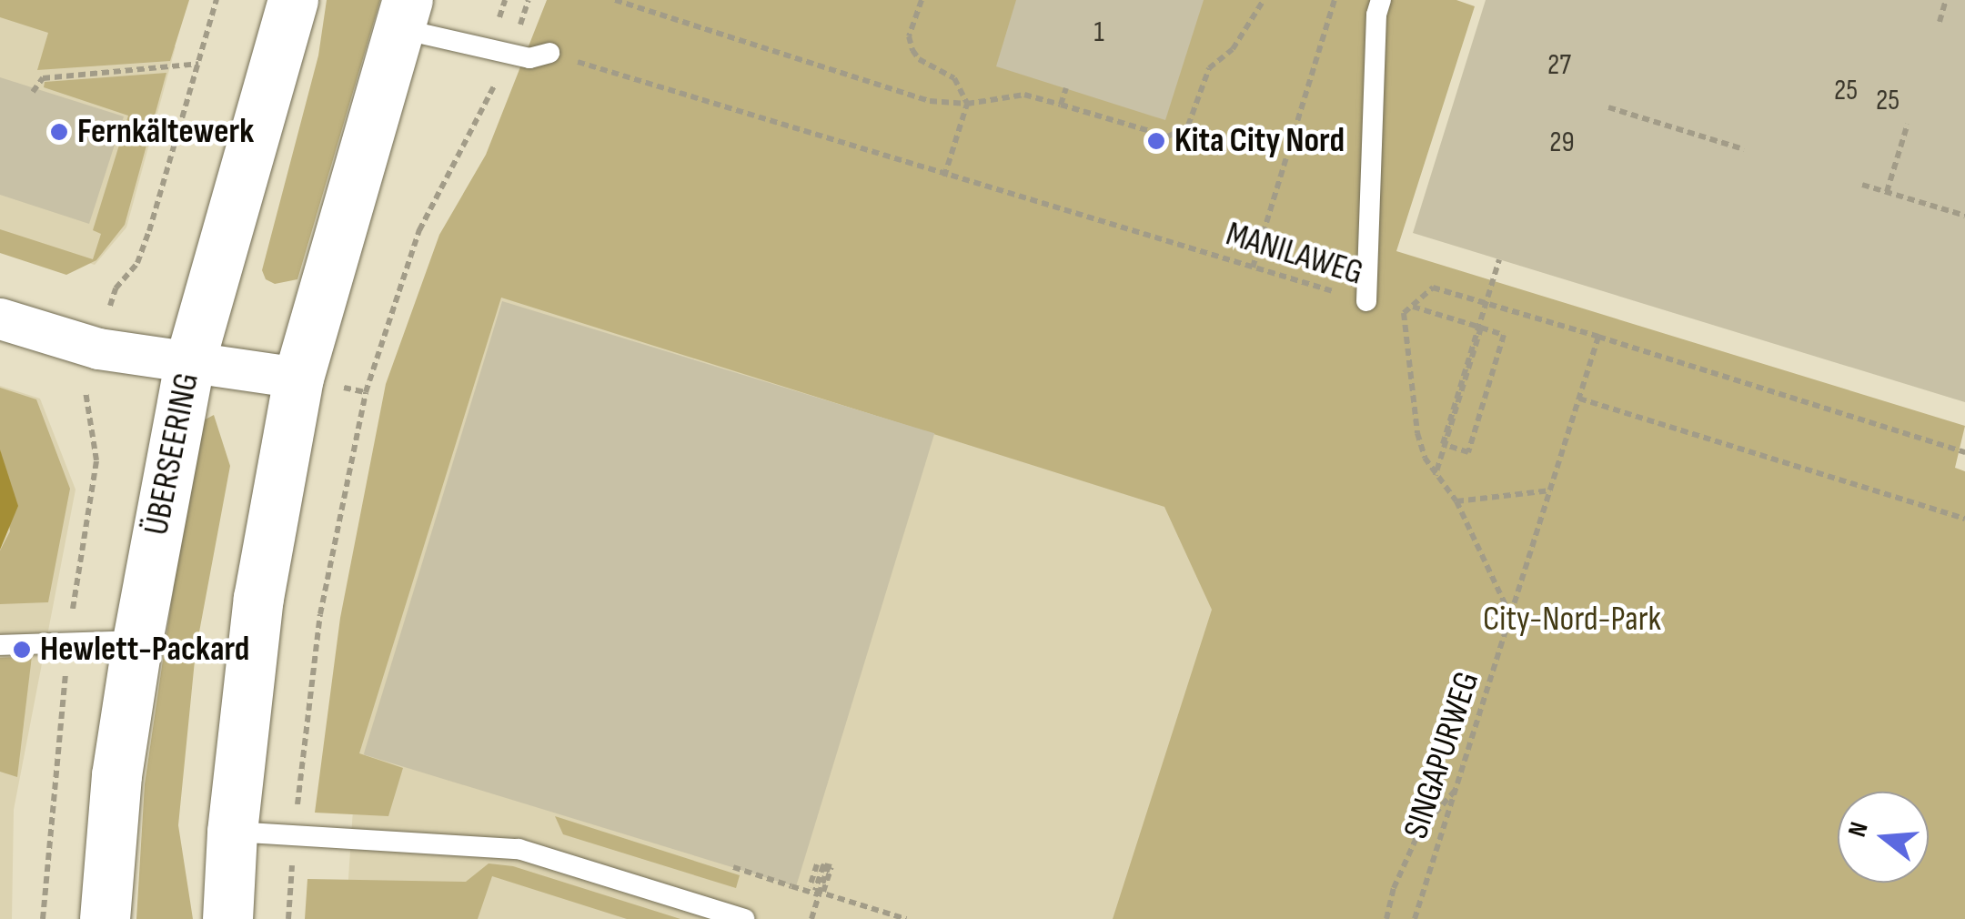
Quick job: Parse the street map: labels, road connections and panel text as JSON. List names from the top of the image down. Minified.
{"streets":{"street":["ÜBERSEERING"],"path":["MANILAWEG","SINGAPURWEG"]},"parks":["City-Nord-Park"],"places":["Fernkältewerk","Kita City Nord","Hewlett-Packard"],"house_numbers":["1","27","25","25","29"],"north":"left"}
